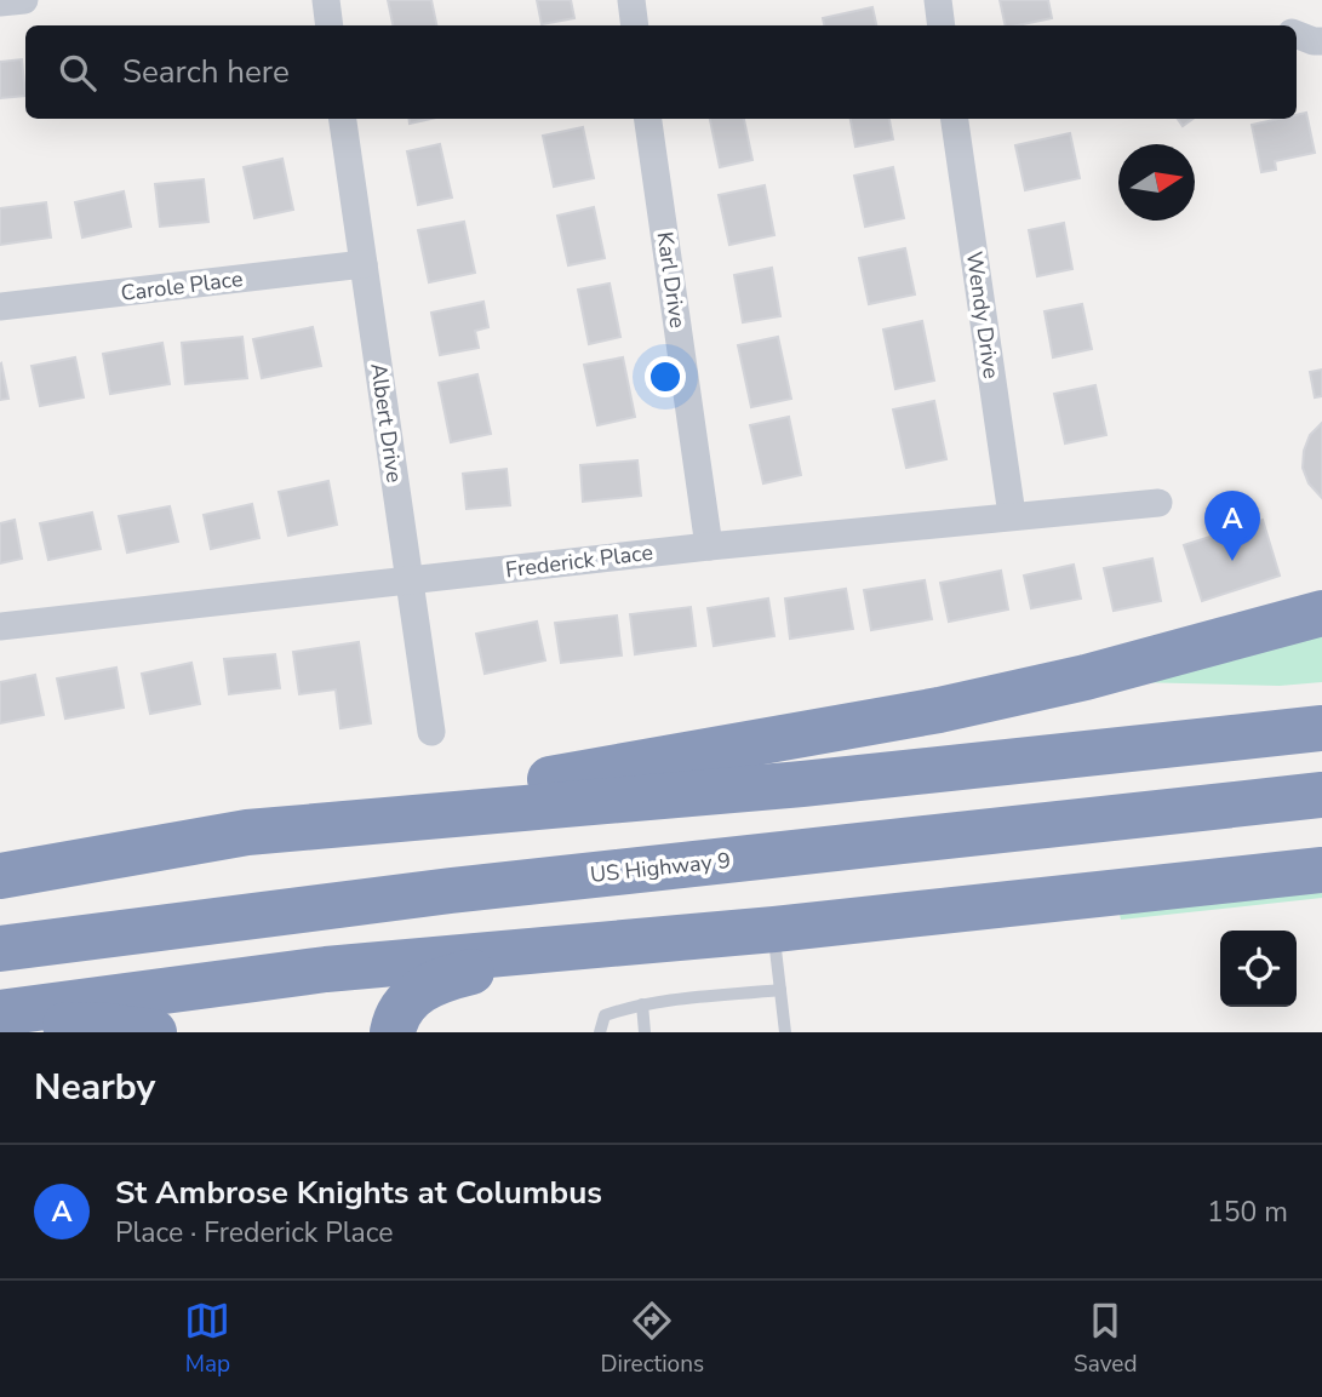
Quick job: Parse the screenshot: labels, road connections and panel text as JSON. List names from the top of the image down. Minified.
{"streets":{"highway":["US Highway 9"],"street":["Karl Drive","Carole Place","Wendy Drive","Albert Drive","Frederick Place"]},"crossings":[["Karl Drive","Frederick Place"],["Carole Place","Albert Drive"],["Wendy Drive","Frederick Place"],["Albert Drive","Frederick Place"]],"north":"right","page":{"search":"Search here","pins":"A","heading":"Nearby","list":[{"mark":"A","name":"St Ambrose Knights at Columbus","note":"Place · Frederick Place","value":"150 m"}],"nav":["Map","Directions","Saved"]}}
